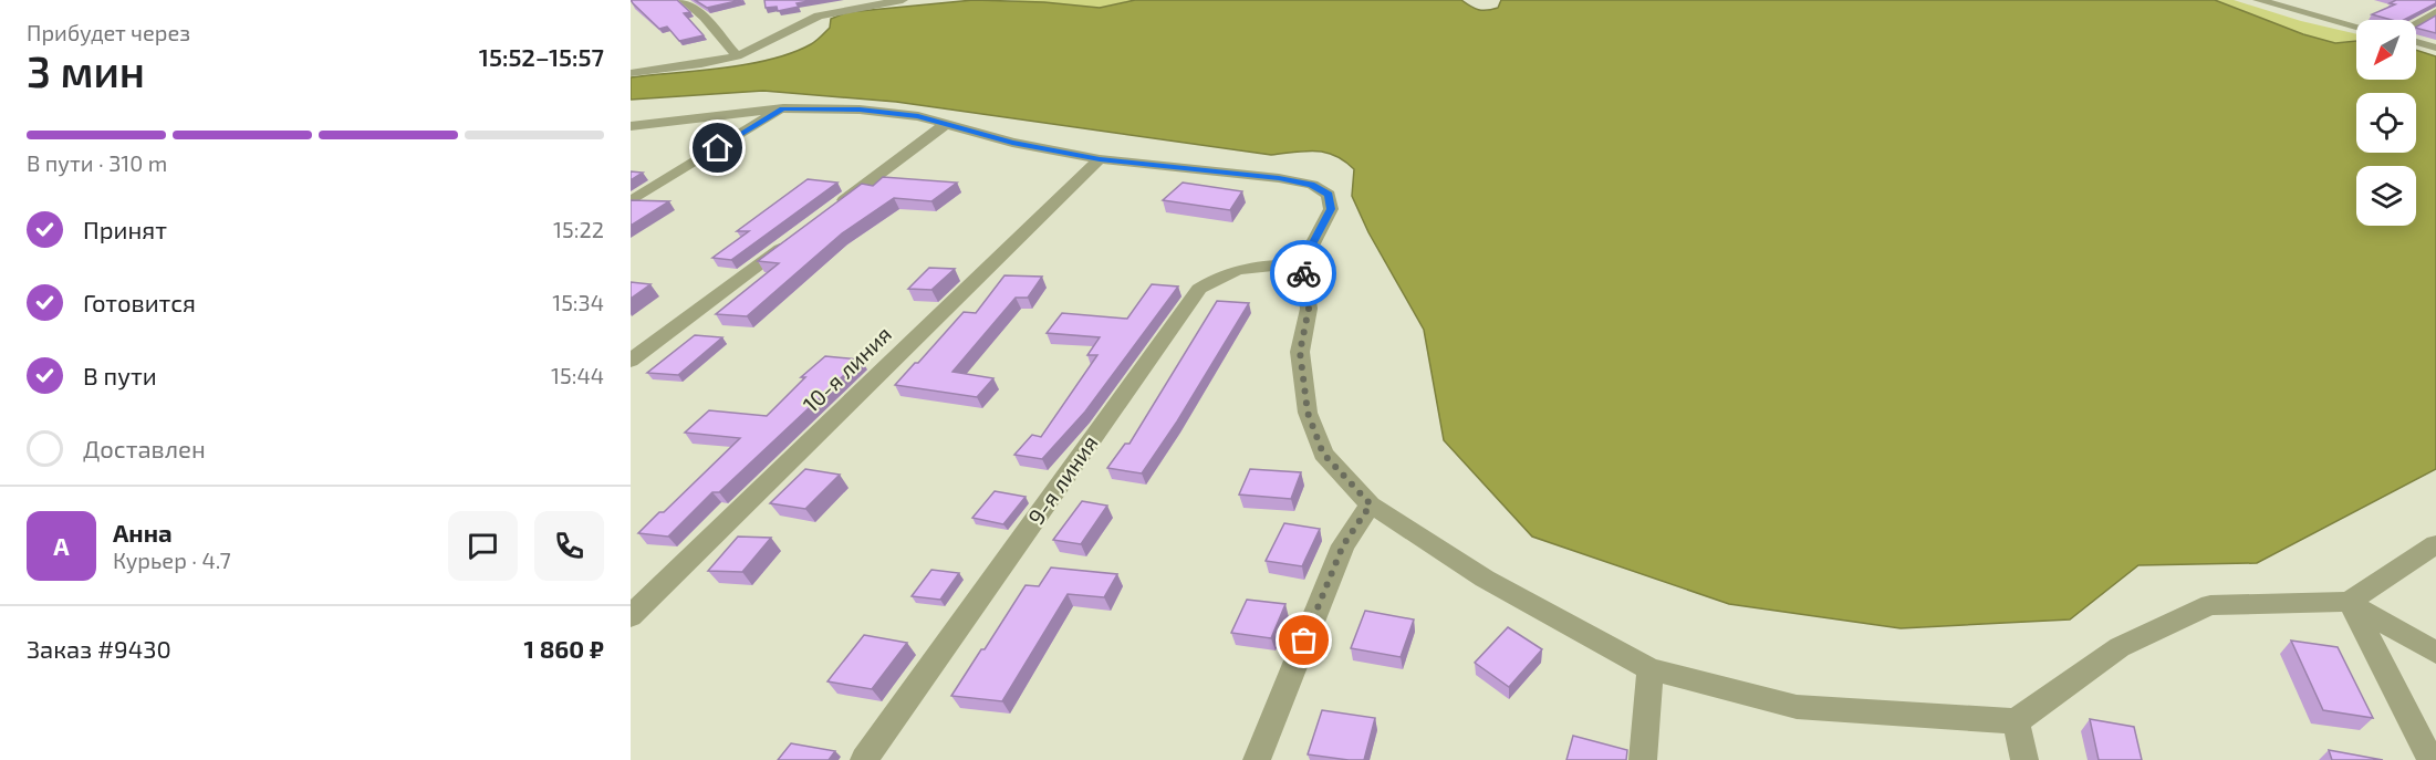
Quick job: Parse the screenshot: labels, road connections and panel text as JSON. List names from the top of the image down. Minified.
{"streets":{"street":["10-я линия","9-я линия"]},"north":"bottom left","page":{"heading":["3 мин","Прибудет через","15:52–15:57"],"panel":["Анна","Курьер · 4.7","Заказ #9430","1 860 ₽"],"bar":"В пути · 310 m","list":[["Принят","15:22"],["Готовится","15:34"],["В пути","15:44"],"Доставлен"],"round":"А"}}
